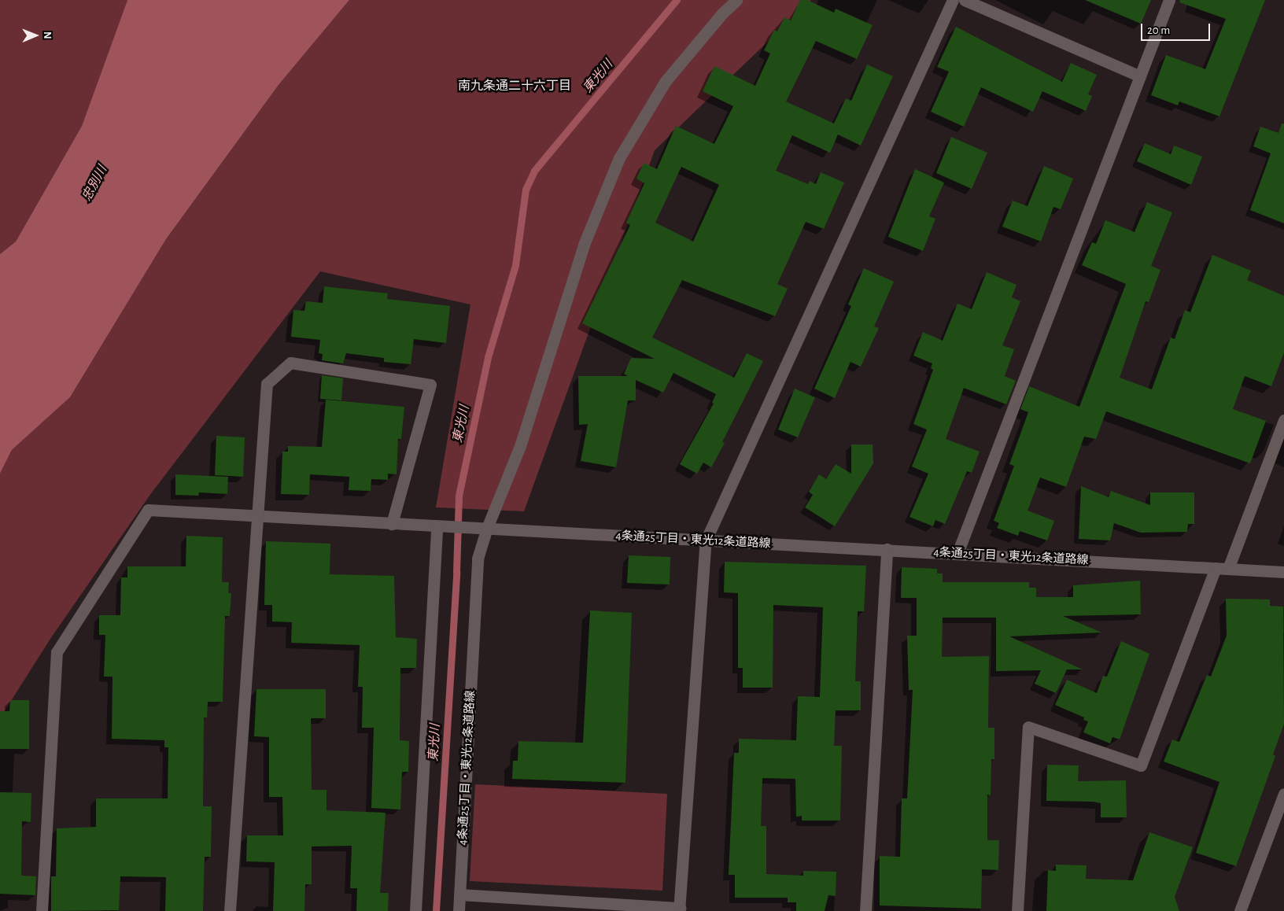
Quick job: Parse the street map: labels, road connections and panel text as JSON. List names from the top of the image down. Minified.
{"streets":{"street":["4条通25丁目・東光12条道路線"]},"districts":["南九条通二十六丁目"],"water":["東光川","忠別川"],"scale_bar":"20 m","north":"right"}
